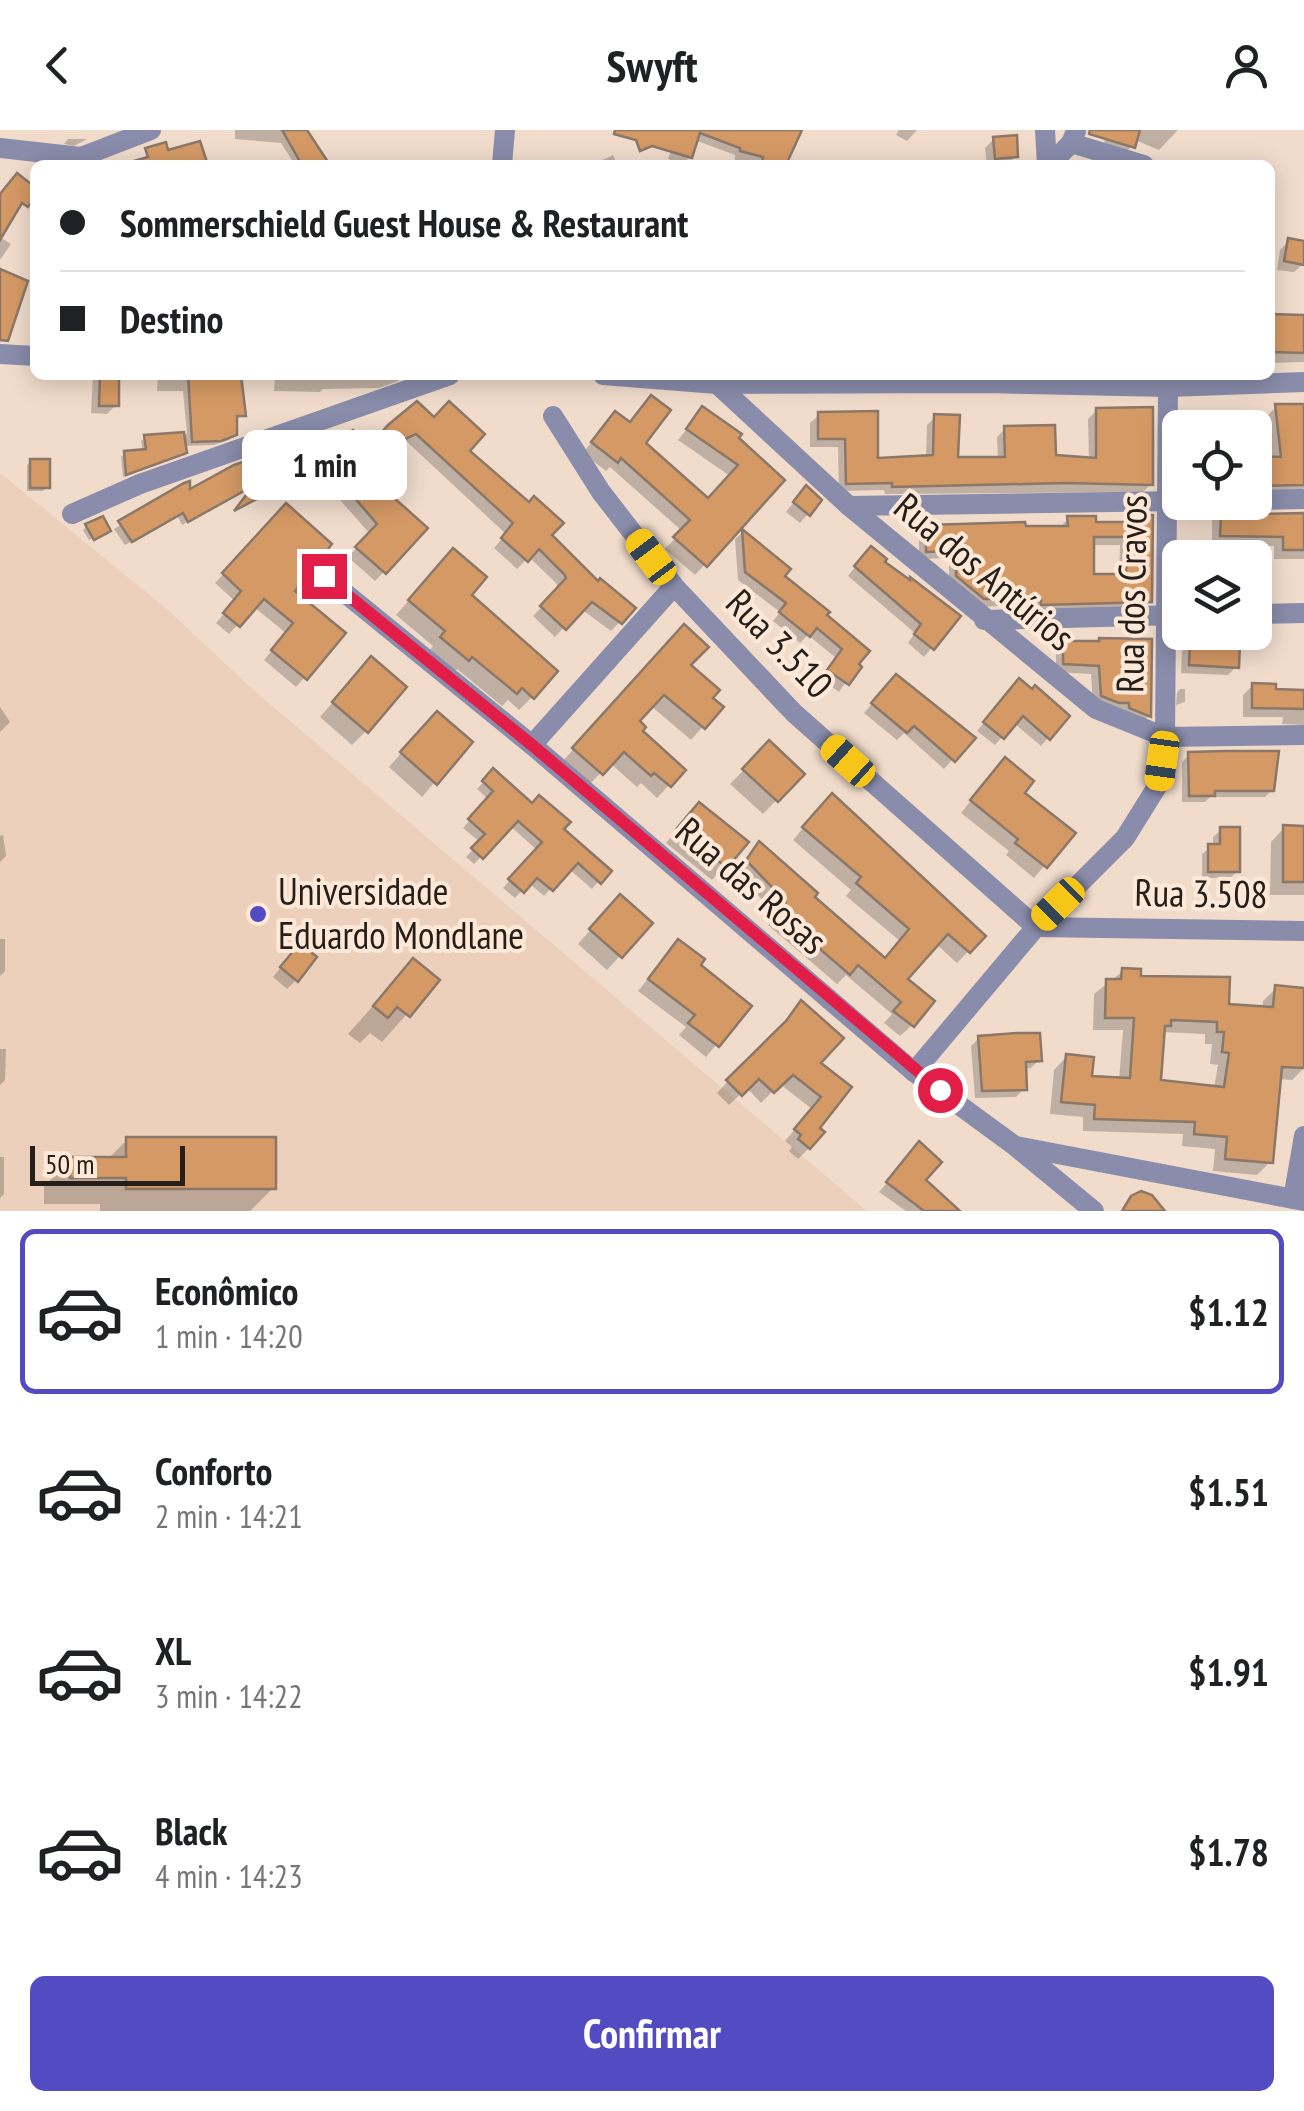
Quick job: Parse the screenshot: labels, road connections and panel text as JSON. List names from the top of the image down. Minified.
{"streets":{"street":["Rua dos Antúrios","Rua dos Cravos","Rua 3.510","Rua das Rosas","Rua 3.508"]},"crossings":[["Rua dos Antúrios","Rua dos Cravos"],["Rua dos Cravos","Rua 3.510"],["Rua dos Cravos","Rua das Rosas"],["Rua dos Cravos","Rua 3.508"],["Rua 3.510","Rua 3.508"]],"places":["Universidade Eduardo Mondlane"],"scale_bar":"50 m","page":{"header":"Swyft","banner":["Sommerschield Guest House & Restaurant","Destino"],"bubble":"1 min","scale":"50 m","list":[{"name":"Econômico","note":"1 min · 14:20","value":"$1.12"},{"name":"Conforto","note":"2 min · 14:21","value":"$1.51"},{"name":"XL","note":"3 min · 14:22","value":"$1.91"},{"name":"Black","note":"4 min · 14:23","value":"$1.78"}],"buttons":"Confirmar"}}
